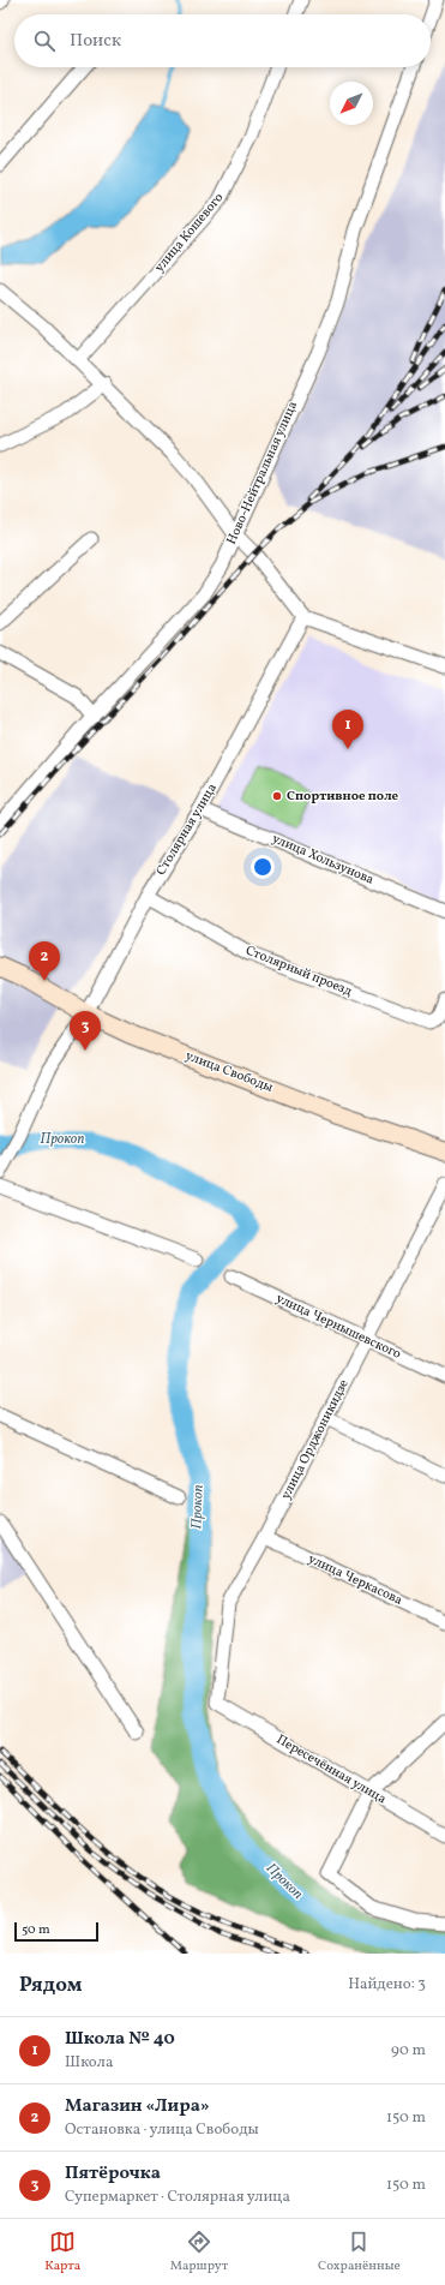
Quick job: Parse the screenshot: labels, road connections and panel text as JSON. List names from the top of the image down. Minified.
{"streets":{"main road":["улица Свободы"],"street":["улица Кошевого","Ново-Нейтральная улица","Столярная улица","улица Хользунова","Столярный проезд","улица Чернышевского","улица Орджоникидзе","улица Черкасова","Пересечённая улица"]},"crossings":[["Столярная улица","улица Хользунова"],["Столярная улица","Столярный проезд"],["Столярная улица","улица Свободы"],["улица Чернышевского","улица Орджоникидзе"],["улица Орджоникидзе","улица Черкасова"],["улица Орджоникидзе","Пересечённая улица"]],"water":["Прокоп"],"places":["Спортивное поле"],"scale_bar":"50 m","north":"bottom left","page":{"search":"Поиск","pins":["1","2","3"],"scale":"50 m","heading":["Рядом","Найдено: 3"],"list":[{"mark":"1","name":"Школа № 40","note":"Школа","value":"90 m"},{"mark":"2","name":"Магазин «Лира»","note":"Остановка · улица Свободы","value":"150 m"},{"mark":"3","name":"Пятёрочка","note":"Супермаркет · Столярная улица","value":"150 m"}],"nav":["Карта","Маршрут","Сохранённые"]}}
